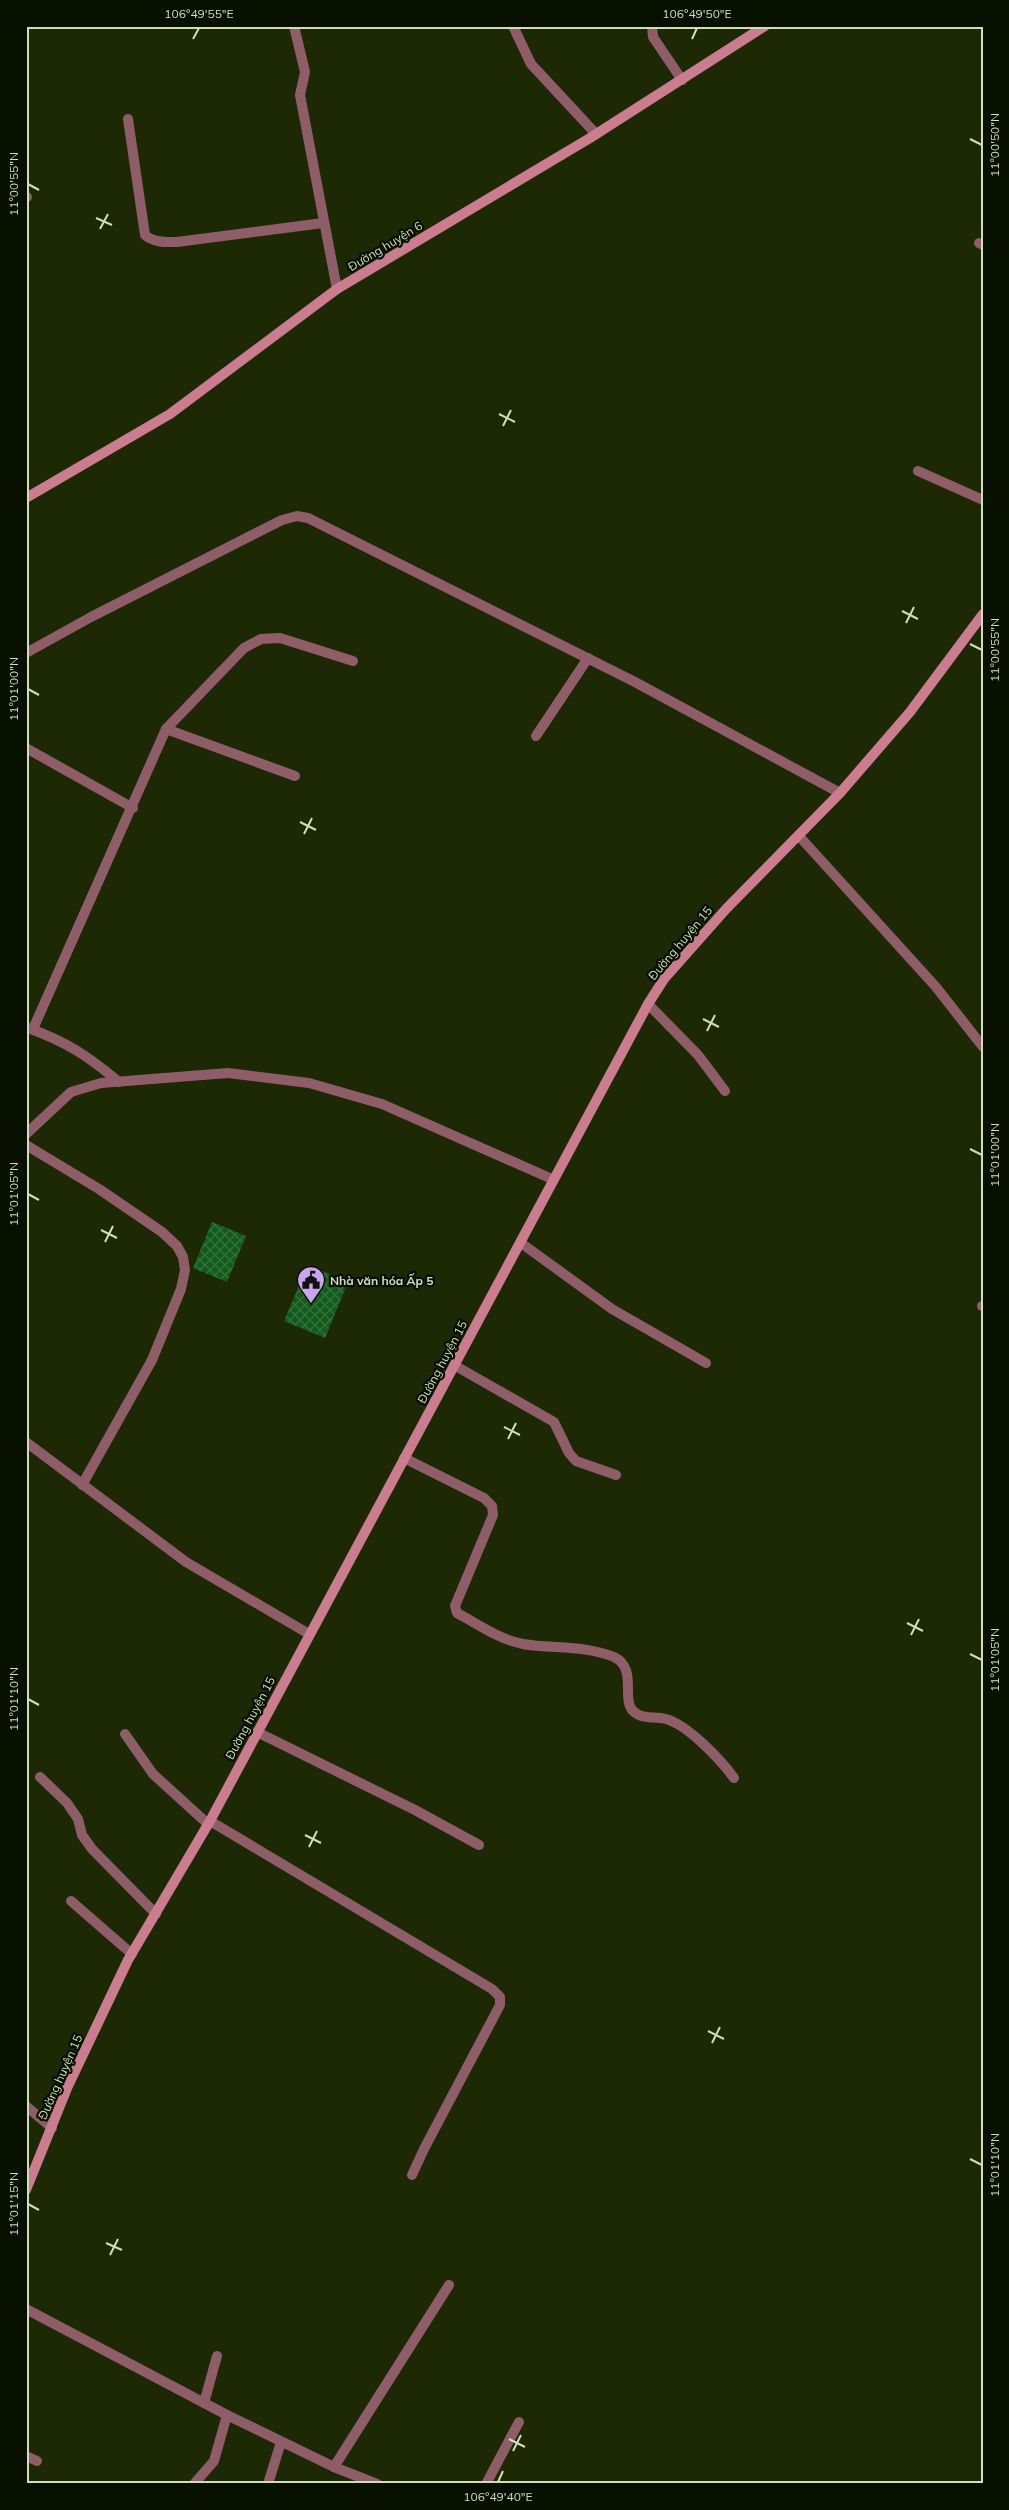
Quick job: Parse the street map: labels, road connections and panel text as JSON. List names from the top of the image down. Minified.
{"streets":{"street":["Đường huyện 6","Đường huyện 15"]},"places":{"public building":["Nhà văn hóa Ấp 5"]},"coordinates":["106°49'55\"E","106°49'50\"E","11°00'50\"N","11°00'55\"N","11°01'00\"N","11°01'05\"N","11°01'10\"N","11°01'15\"N","106°49'40\"E"]}
